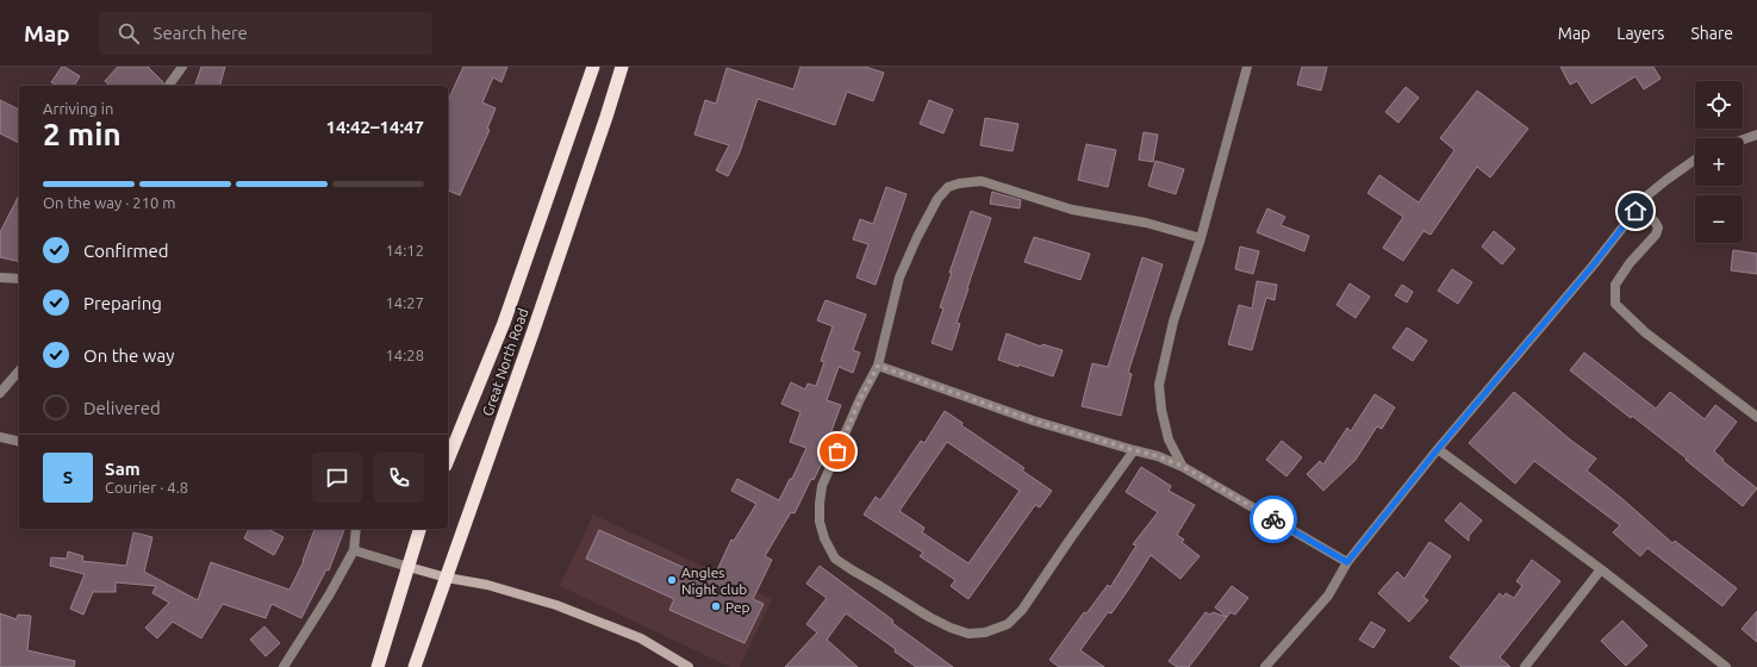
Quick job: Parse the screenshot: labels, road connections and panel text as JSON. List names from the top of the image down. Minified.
{"streets":{"highway":["Great North Road"]},"places":["Angles Night club","Pep"],"page":{"header":"Map","search":"Search here","nav":["Map","Layers","Share"],"map_buttons":["+","−"],"heading":["2 min","Arriving in","14:42–14:47"],"panel":["Sam","Courier · 4.8"],"bar":"On the way · 210 m","list":[["Confirmed","14:12"],["Preparing","14:27"],["On the way","14:28"],"Delivered"],"round":"S"}}
